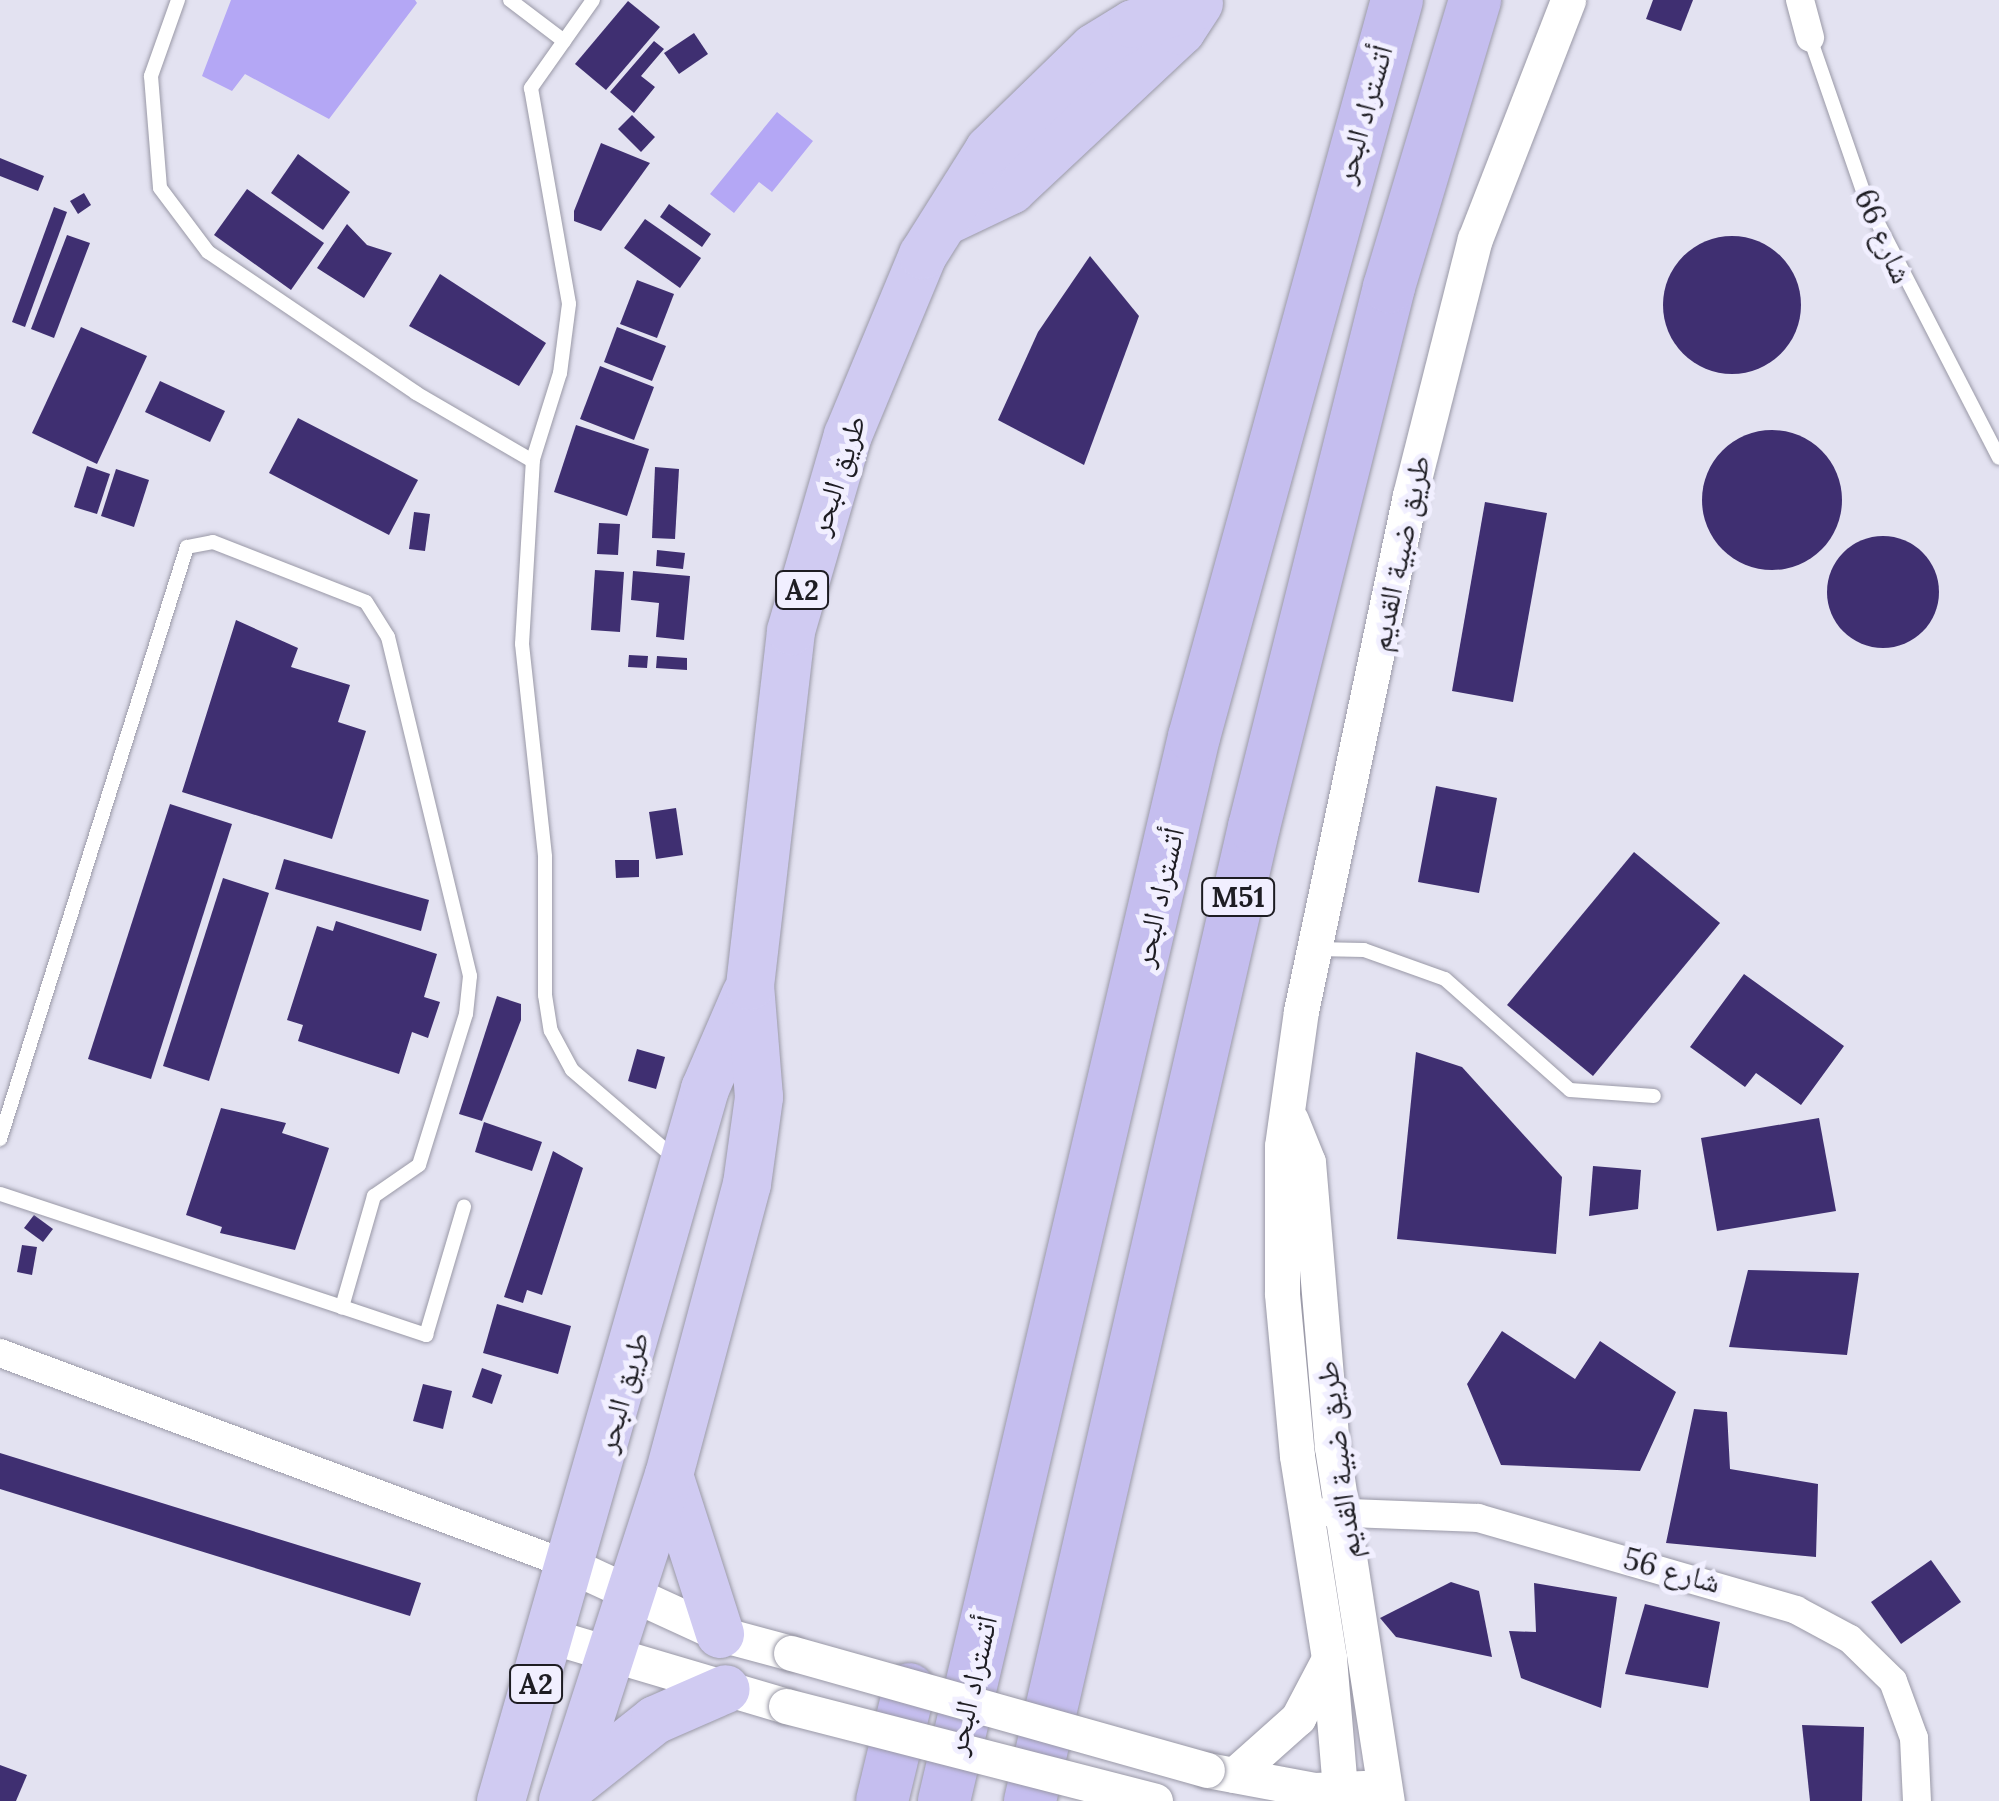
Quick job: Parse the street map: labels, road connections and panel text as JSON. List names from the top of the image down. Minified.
{"streets":{"highway":["أتستراد البحر","طريق البحر","A2","M51"],"street":["شارع 66","طريق ضبية القديم","شارع 56"]},"crossings":[["طريق البحر","A2"],["طريق ضبية القديم","شارع 56"]]}
